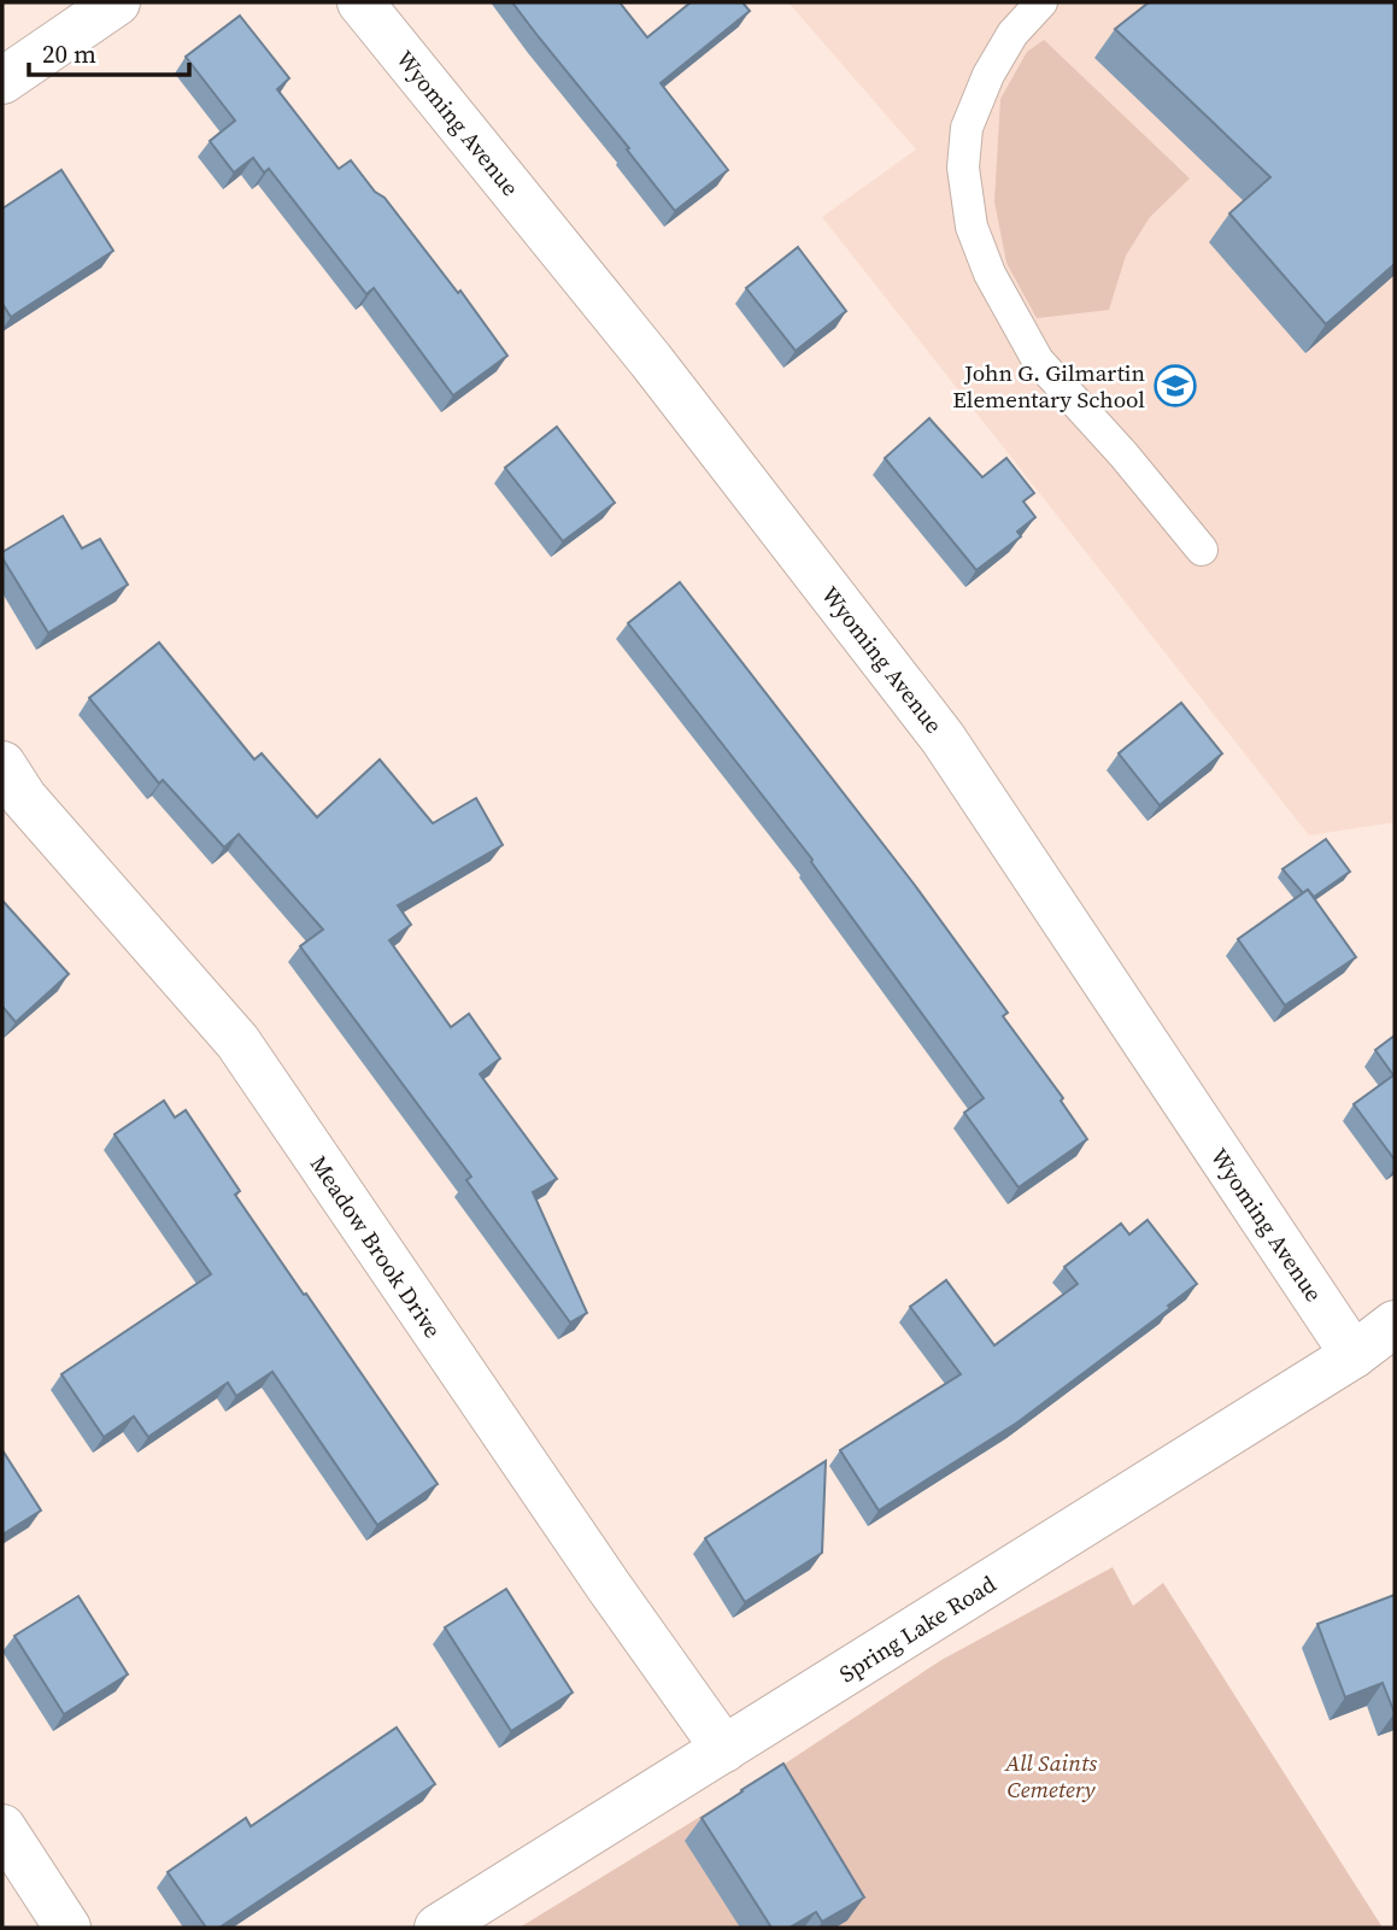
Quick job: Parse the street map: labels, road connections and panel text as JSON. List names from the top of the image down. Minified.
{"streets":{"street":["Wyoming Avenue","Meadow Brook Drive","Spring Lake Road"]},"crossings":[["Wyoming Avenue","Spring Lake Road"],["Meadow Brook Drive","Spring Lake Road"]],"parks":["All Saints Cemetery"],"places":{"school or university":["John G. Gilmartin Elementary School"]},"scale_bar":"20 m"}
